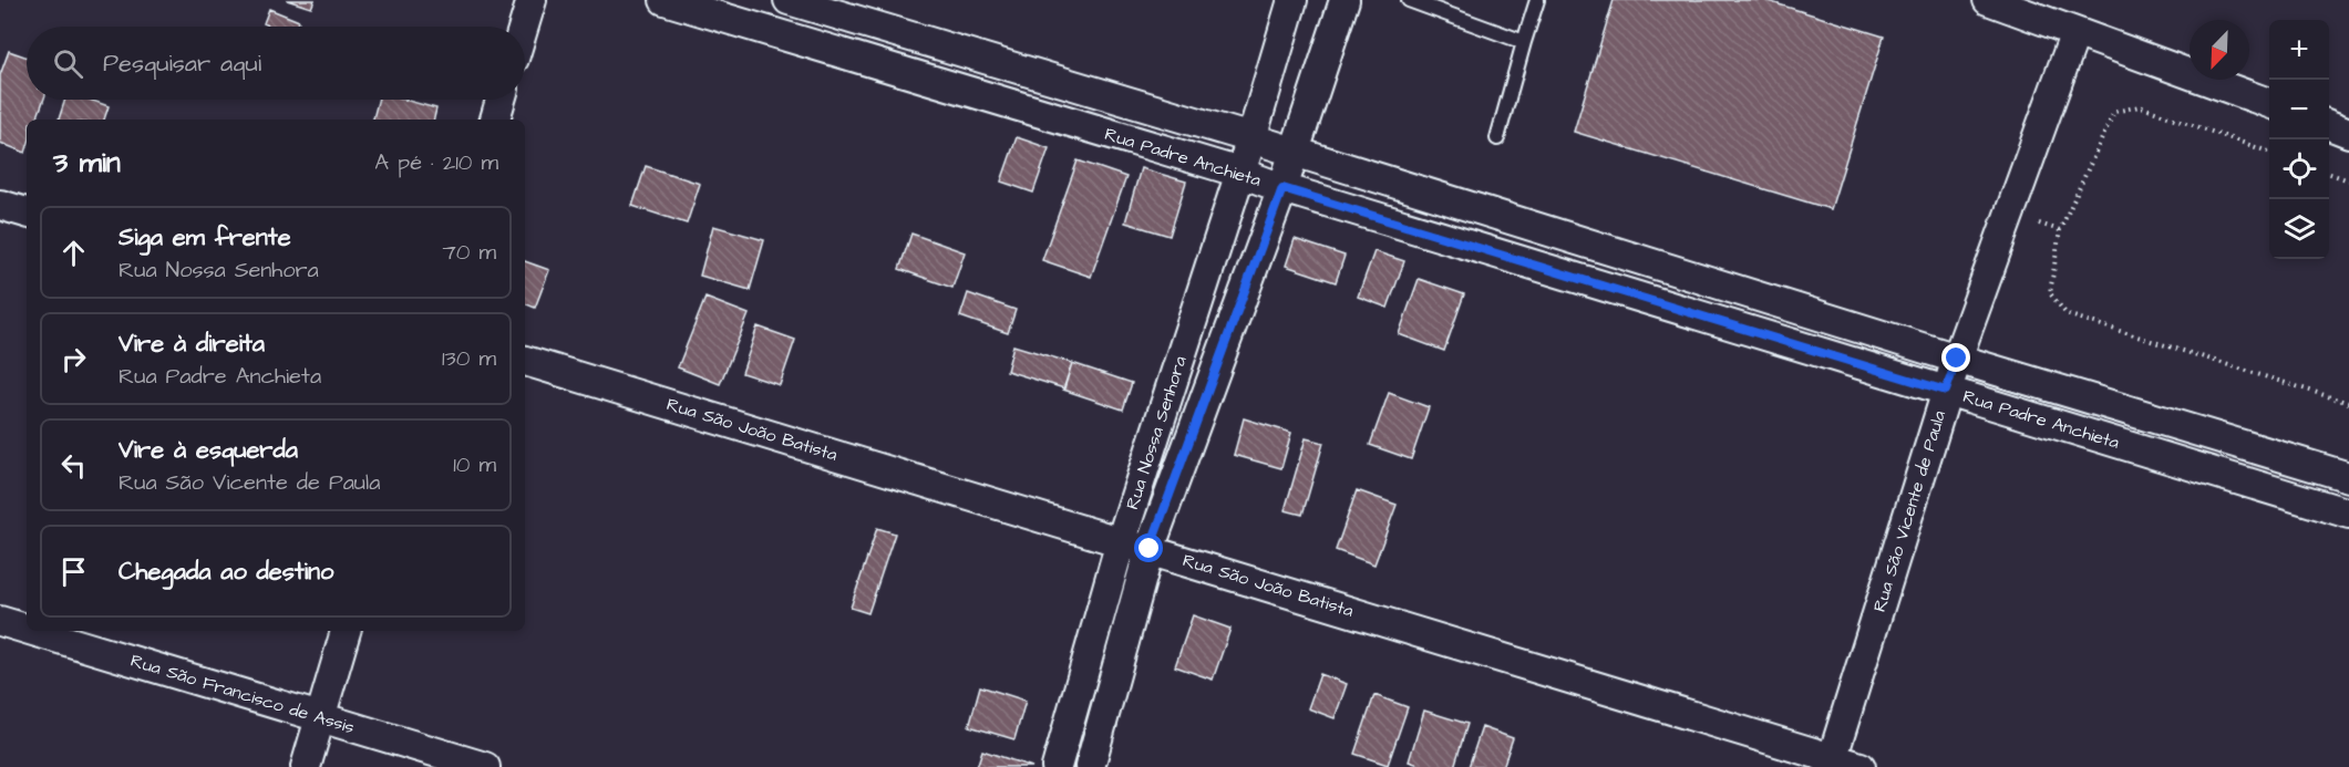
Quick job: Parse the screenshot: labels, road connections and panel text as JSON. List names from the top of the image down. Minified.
{"streets":{"street":["Rua Padre Anchieta","Rua São João Batista","Rua Nossa Senhora","Rua São Vicente de Paula","Rua São Francisco de Assis"]},"crossings":[["Rua Padre Anchieta","Rua Nossa Senhora"],["Rua Padre Anchieta","Rua São Vicente de Paula"],["Rua São João Batista","Rua Nossa Senhora"],["Rua São João Batista","Rua São Vicente de Paula"]],"north":"bottom left","page":{"map_buttons":["+","−"],"search":"Pesquisar aqui","heading":["3 min","A pé · 210 m"],"list":[["Siga em frente","Rua Nossa Senhora","70 m"],["Vire à direita","Rua Padre Anchieta","130 m"],["Vire à esquerda","Rua São Vicente de Paula","10 m"],"Chegada ao destino"]}}
